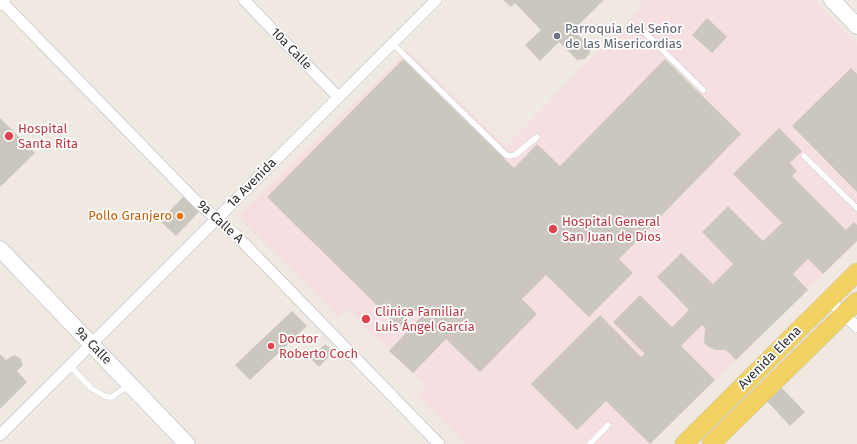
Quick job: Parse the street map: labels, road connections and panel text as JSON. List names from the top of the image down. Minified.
{"streets":{"main road":["9a Calle","Avenida Elena"],"street":["10a Calle","1a Avenida","9a Calle A"]},"crossings":[["10a Calle","1a Avenida"],["1a Avenida","9a Calle A"],["1a Avenida","9a Calle"]],"places":["Parroquia del Señor de las Misericordias","Hospital Santa Rita","Pollo Granjero","Hospital General San Juan de Dios","Clínica Familiar Luis Ángel García","Doctor Roberto Coch"]}
